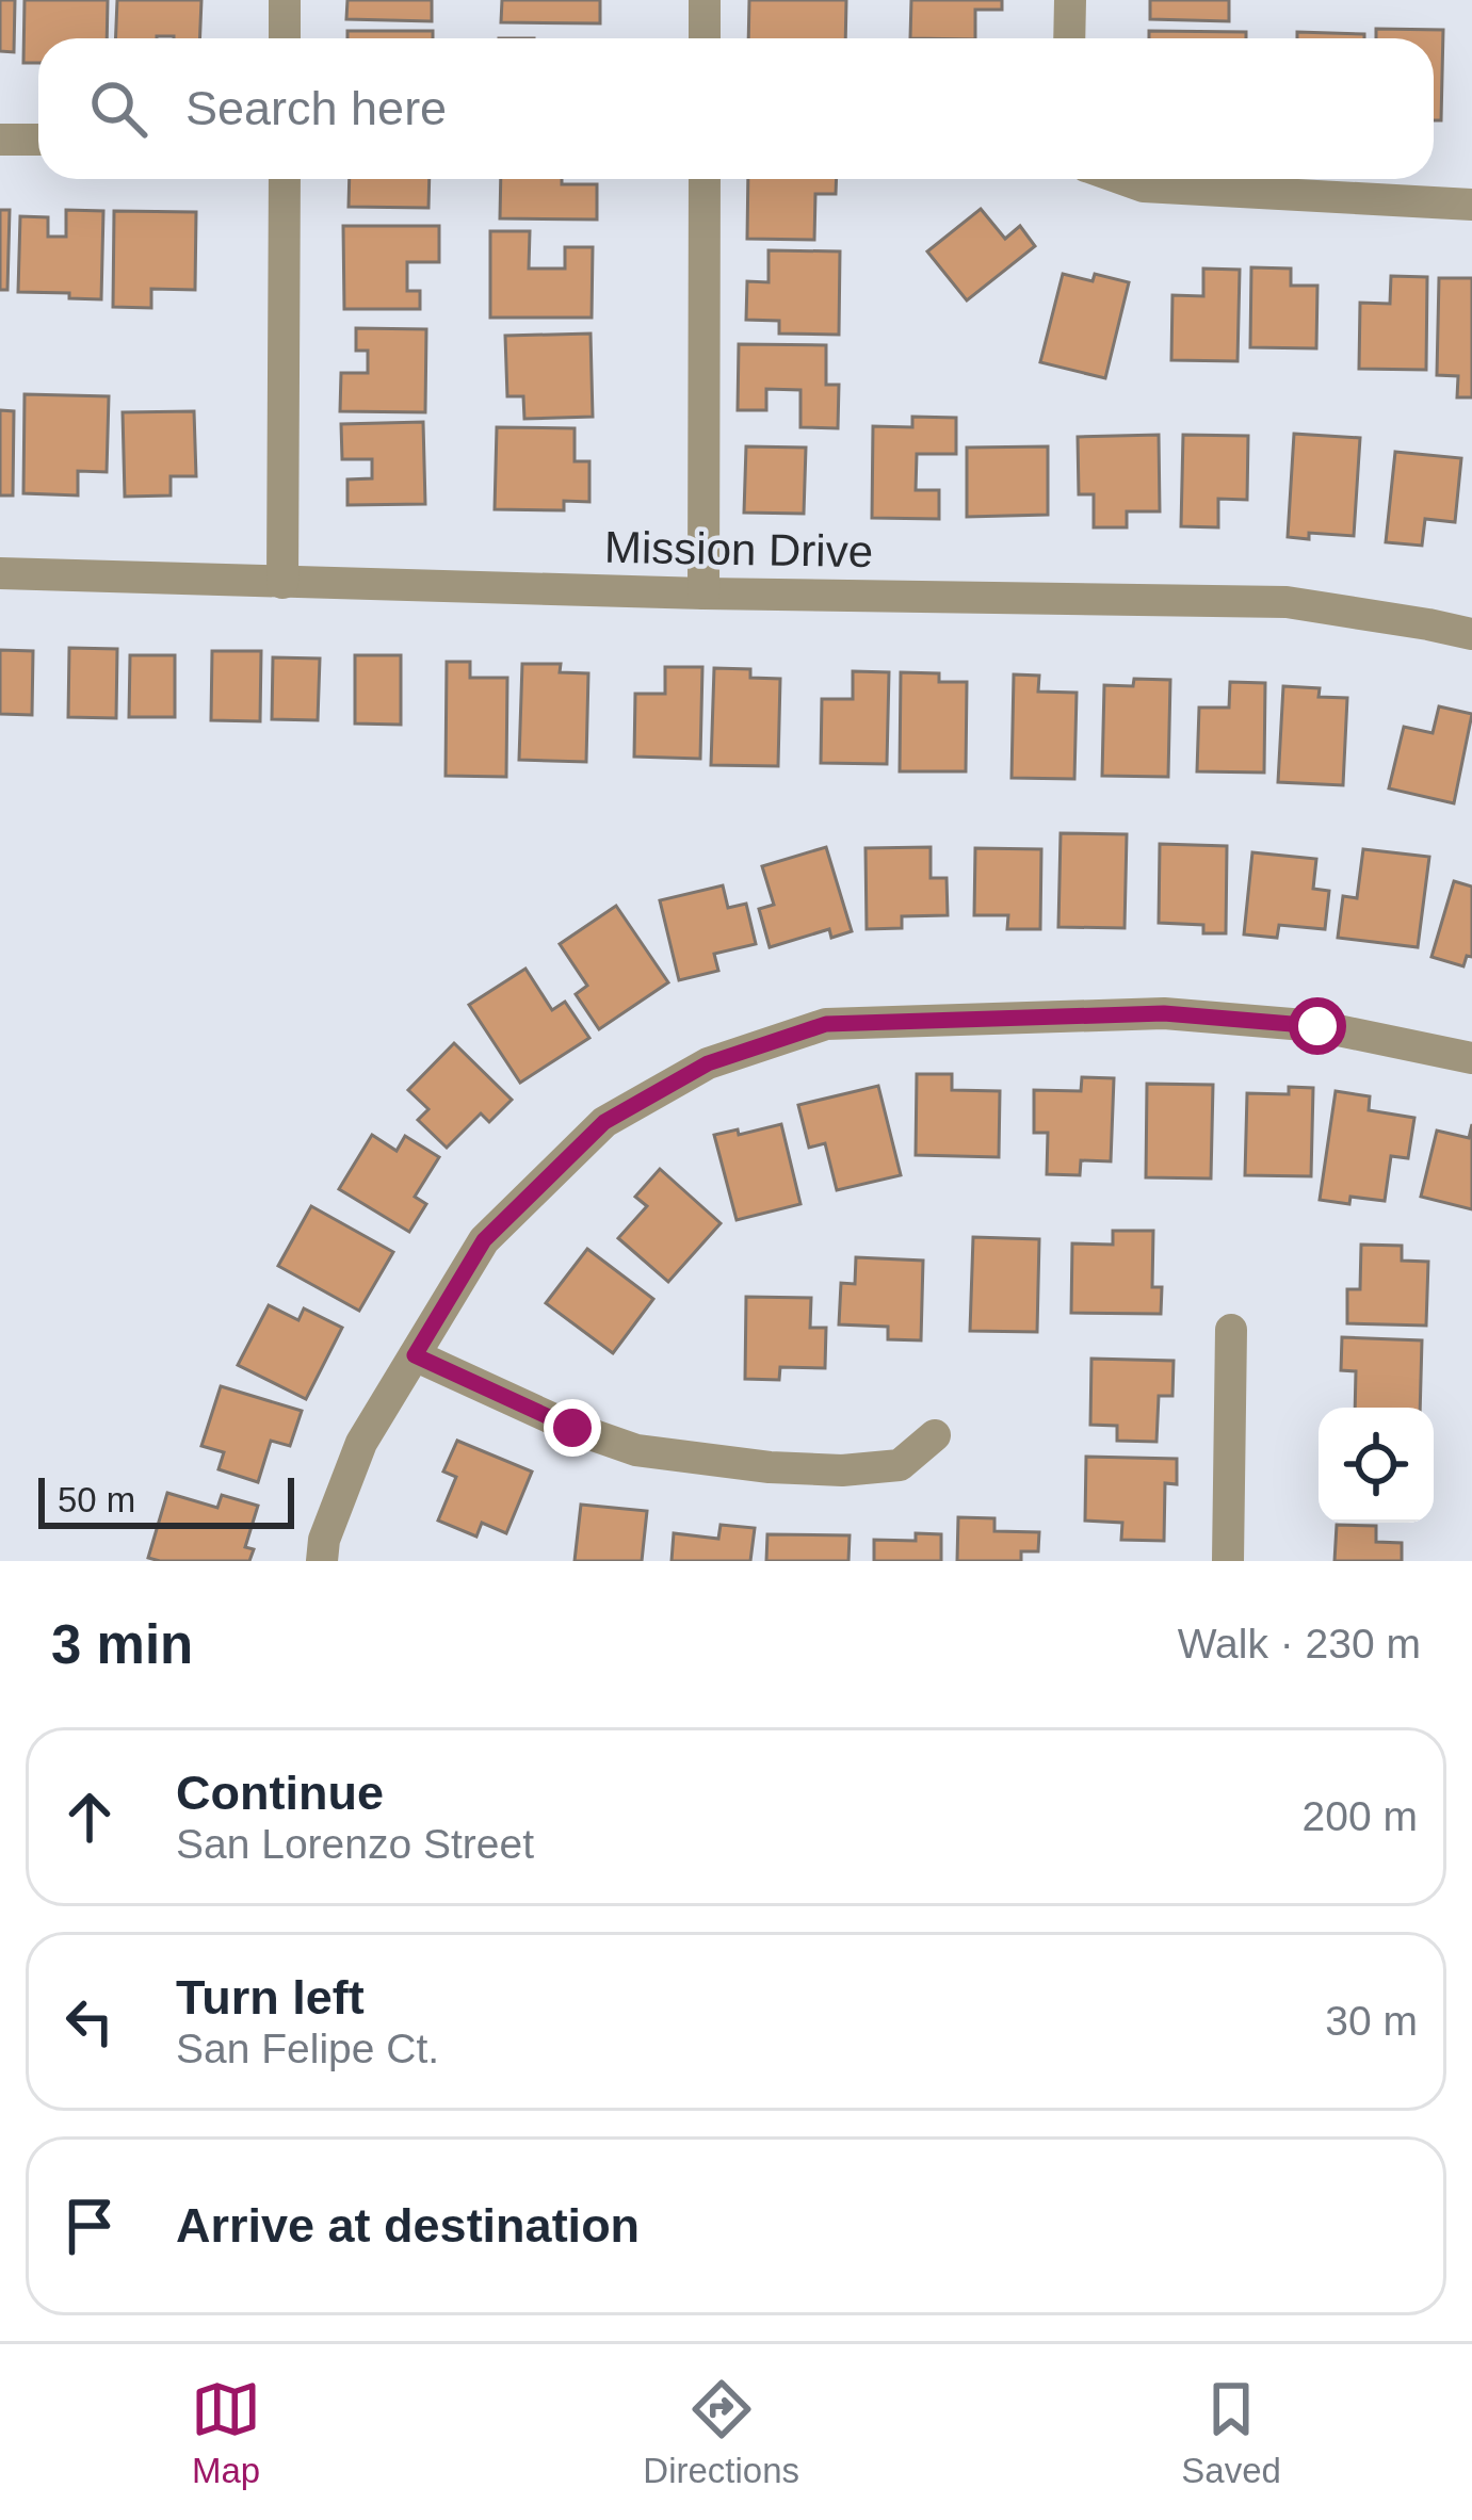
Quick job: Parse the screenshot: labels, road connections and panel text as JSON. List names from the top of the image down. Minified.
{"streets":{"street":["Mission Drive"]},"scale_bar":"50 m","page":{"search":"Search here","scale":"50 m","heading":["3 min","Walk · 230 m"],"list":[["Continue","San Lorenzo Street","200 m"],["Turn left","San Felipe Ct.","30 m"],"Arrive at destination"],"nav":["Map","Directions","Saved"]}}
